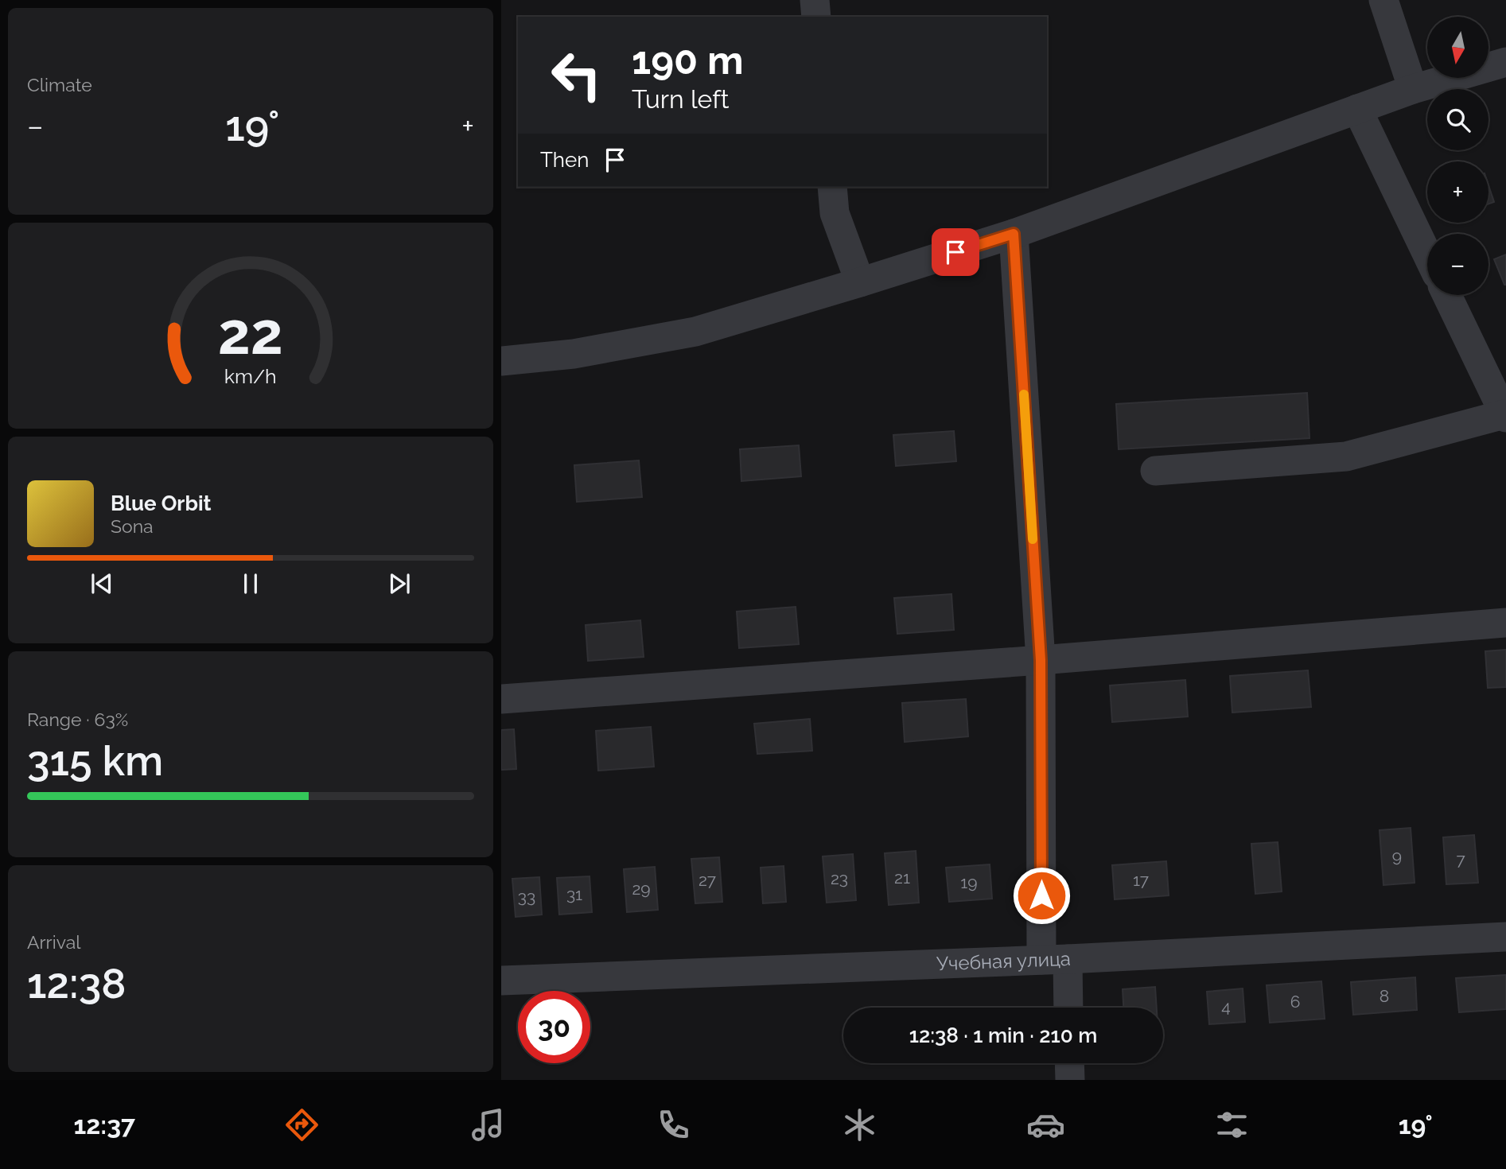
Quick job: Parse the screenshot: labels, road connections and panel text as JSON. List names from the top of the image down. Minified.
{"streets":{"street":["Учебная улица"]},"house_numbers":["9","7","21","23","27","17","19","29","31","33","8","6","4"],"north":"bottom","page":{"tile":["Climate",["Range · 63%","315 km"],["Arrival","12:38"]],"map_buttons":["+","−"],"turn":["190 m","Turn left"],"heat":["−","19°","+"],"then":"Then","song":["Blue Orbit","Sona"],"limit":"30","trip":"12:38 · 1 min · 210 m","tabs":["12:37","19°"],"gauge":["22","km/h"]}}
